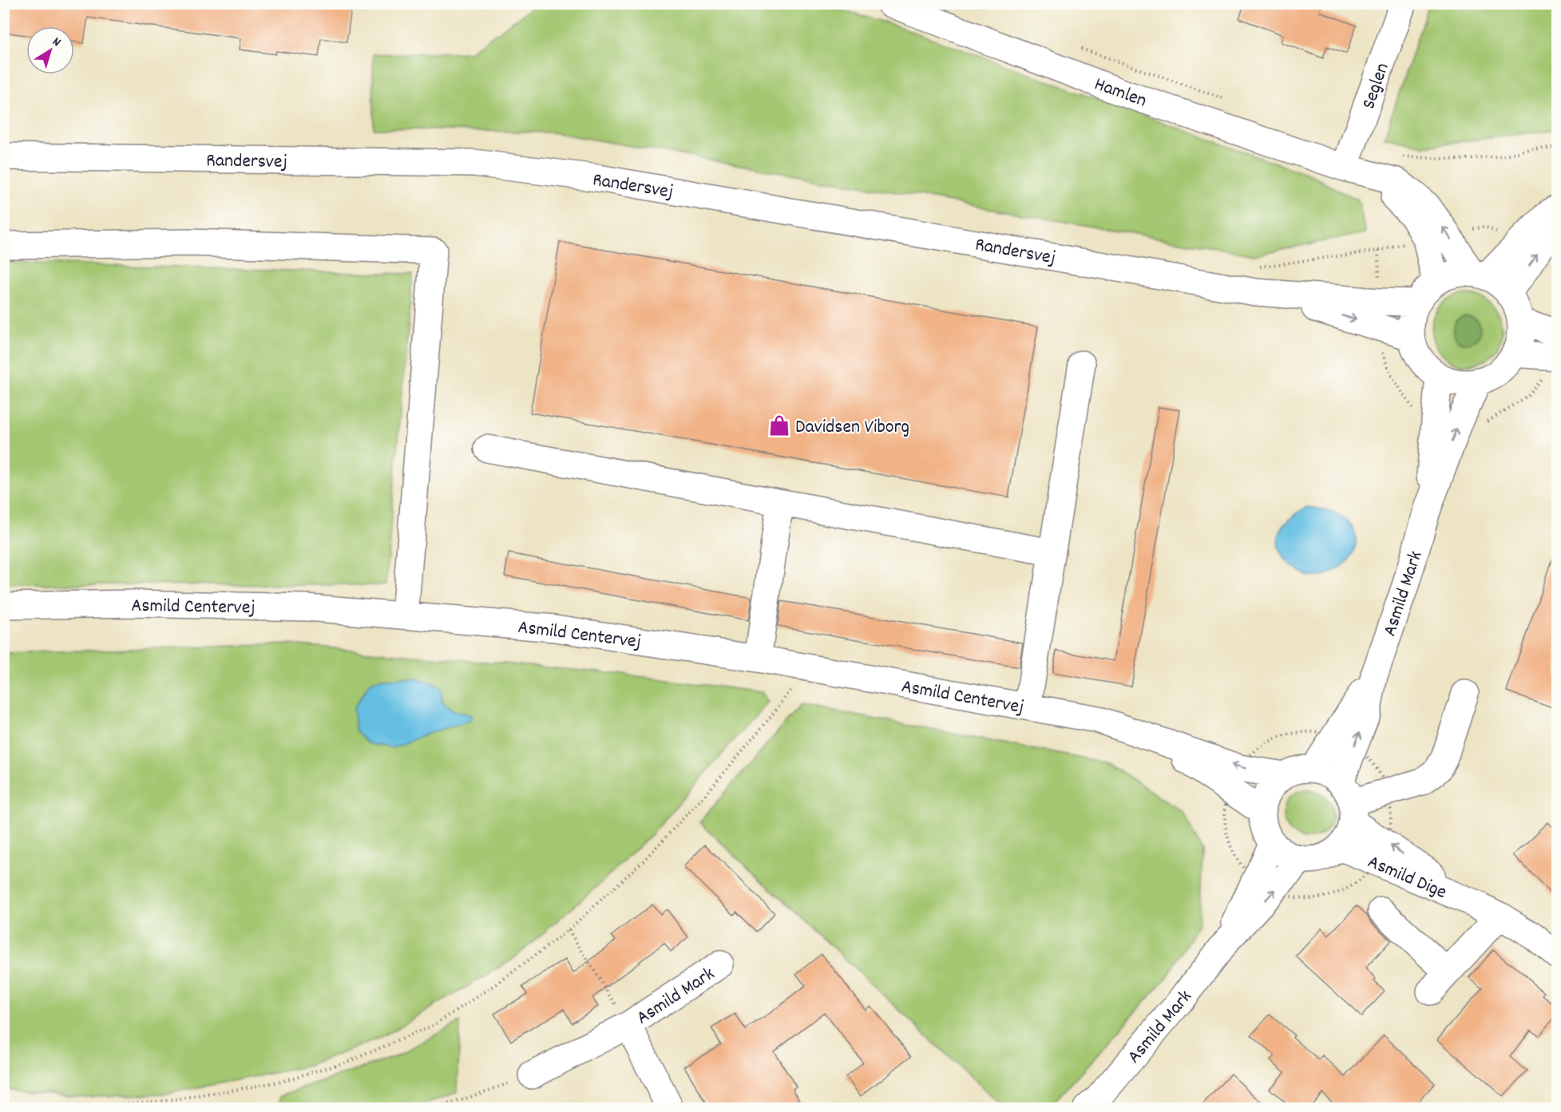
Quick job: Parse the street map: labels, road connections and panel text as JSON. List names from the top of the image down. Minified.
{"streets":{"street":["Seglen","Hamlen","Randersvej","Asmild Mark","Asmild Centervej","Asmild Dige"]},"crossings":[["Seglen","Hamlen"],["Hamlen","Randersvej"],["Hamlen","Asmild Mark"],["Randersvej","Asmild Mark"],["Asmild Mark","Asmild Centervej"],["Asmild Mark","Asmild Dige"],["Asmild Centervej","Asmild Dige"]],"places":{"shop":["Davidsen Viborg"]},"north":"top right"}
